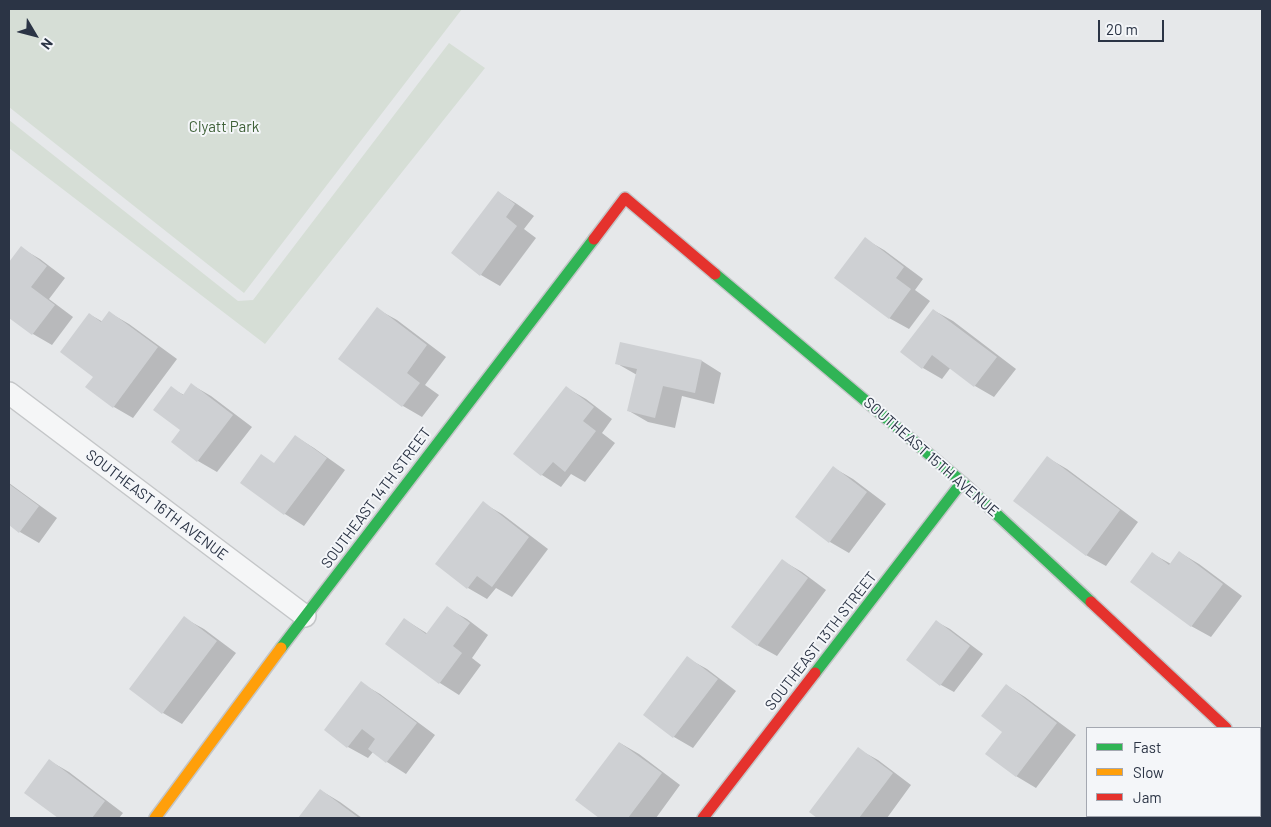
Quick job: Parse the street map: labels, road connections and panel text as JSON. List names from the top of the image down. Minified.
{"streets":{"street":["SOUTHEAST 15TH AVENUE","SOUTHEAST 14TH STREET","SOUTHEAST 16TH AVENUE","SOUTHEAST 13TH STREET"]},"crossings":[["SOUTHEAST 15TH AVENUE","SOUTHEAST 14TH STREET"],["SOUTHEAST 15TH AVENUE","SOUTHEAST 13TH STREET"],["SOUTHEAST 14TH STREET","SOUTHEAST 16TH AVENUE"]],"parks":["Clyatt Park"],"legend":["Fast","Slow","Jam"],"scale_bar":"20 m","north":"bottom right"}
